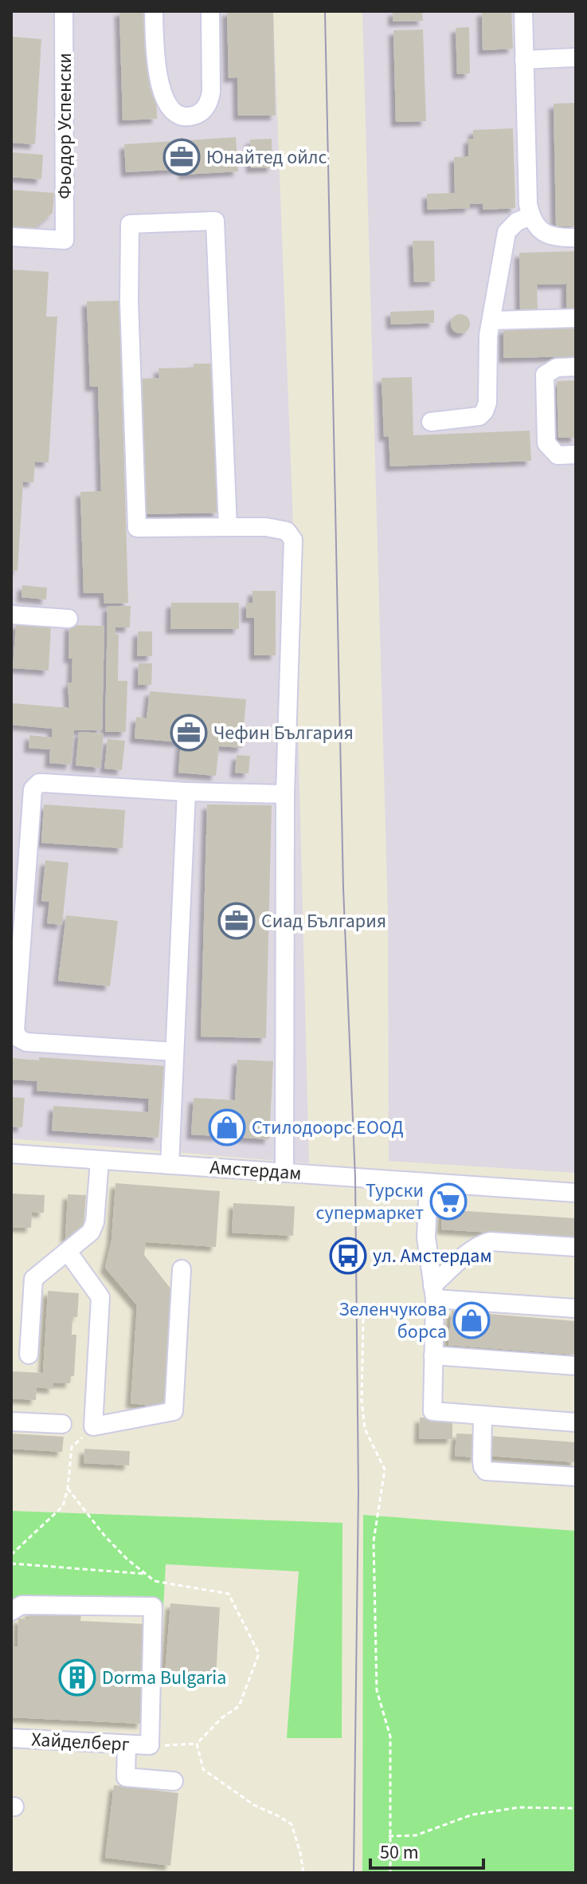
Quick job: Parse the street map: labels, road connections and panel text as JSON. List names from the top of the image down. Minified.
{"streets":{"street":["Фьодор Успенски","Амстердам","Хайделберг"]},"places":{"office":["Юнайтед ойлс","Чефин България","Сиад България"],"shop":["Стилодоорс ЕООД","Зеленчукова борса"],"supermarket":["Турски супермаркет"],"bus stop":["ул. Амстердам"],"building":["Dorma Bulgaria"]},"scale_bar":"50 m"}
